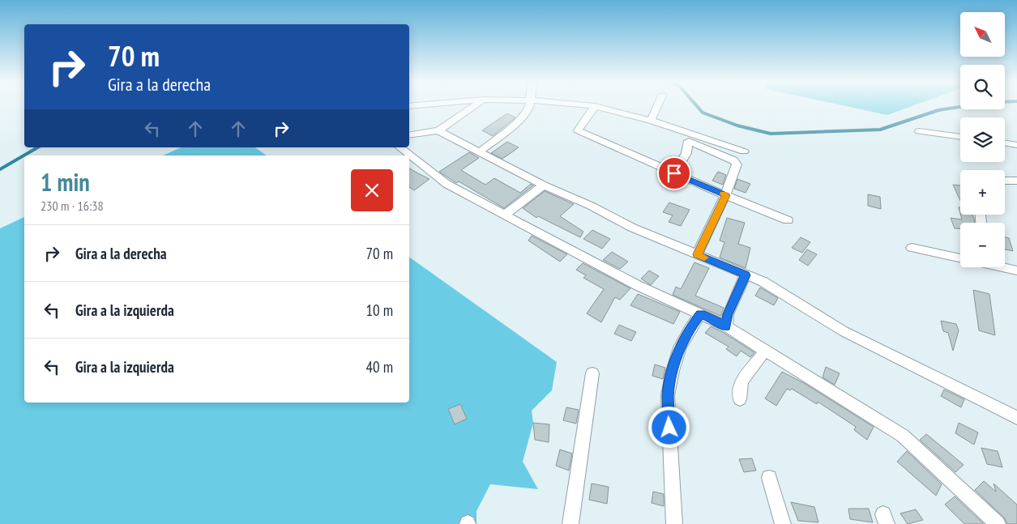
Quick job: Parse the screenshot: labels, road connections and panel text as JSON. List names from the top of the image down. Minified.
{"north":"top left","page":{"map_buttons":["+","−"],"turn":["70 m","Gira a la derecha"],"heading":["1 min","230 m · 16:38"],"list":[{"name":"Gira a la derecha","value":"70 m"},{"name":"Gira a la izquierda","value":"10 m"},{"name":"Gira a la izquierda","value":"40 m"}]}}
